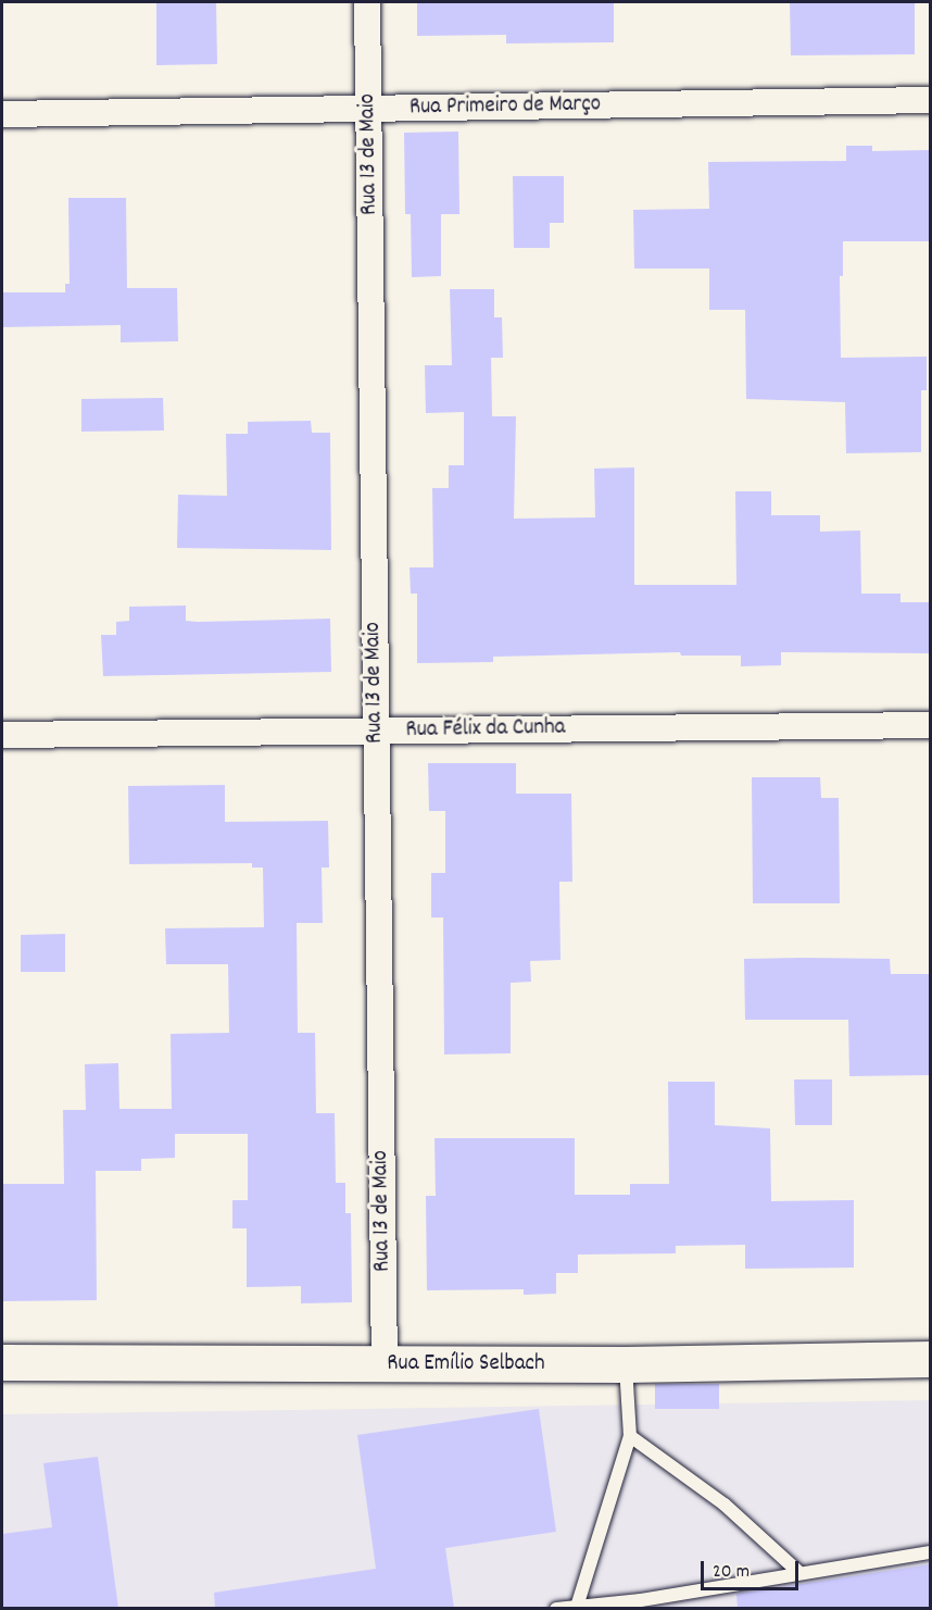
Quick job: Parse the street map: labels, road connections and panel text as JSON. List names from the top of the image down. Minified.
{"streets":{"main road":["Rua Emílio Selbach"],"street":["Rua Primeiro de Março","Rua 13 de Maio","Rua Félix da Cunha"]},"crossings":[["Rua Primeiro de Março","Rua 13 de Maio"],["Rua 13 de Maio","Rua Félix da Cunha"],["Rua 13 de Maio","Rua Emílio Selbach"]],"scale_bar":"20 m"}
